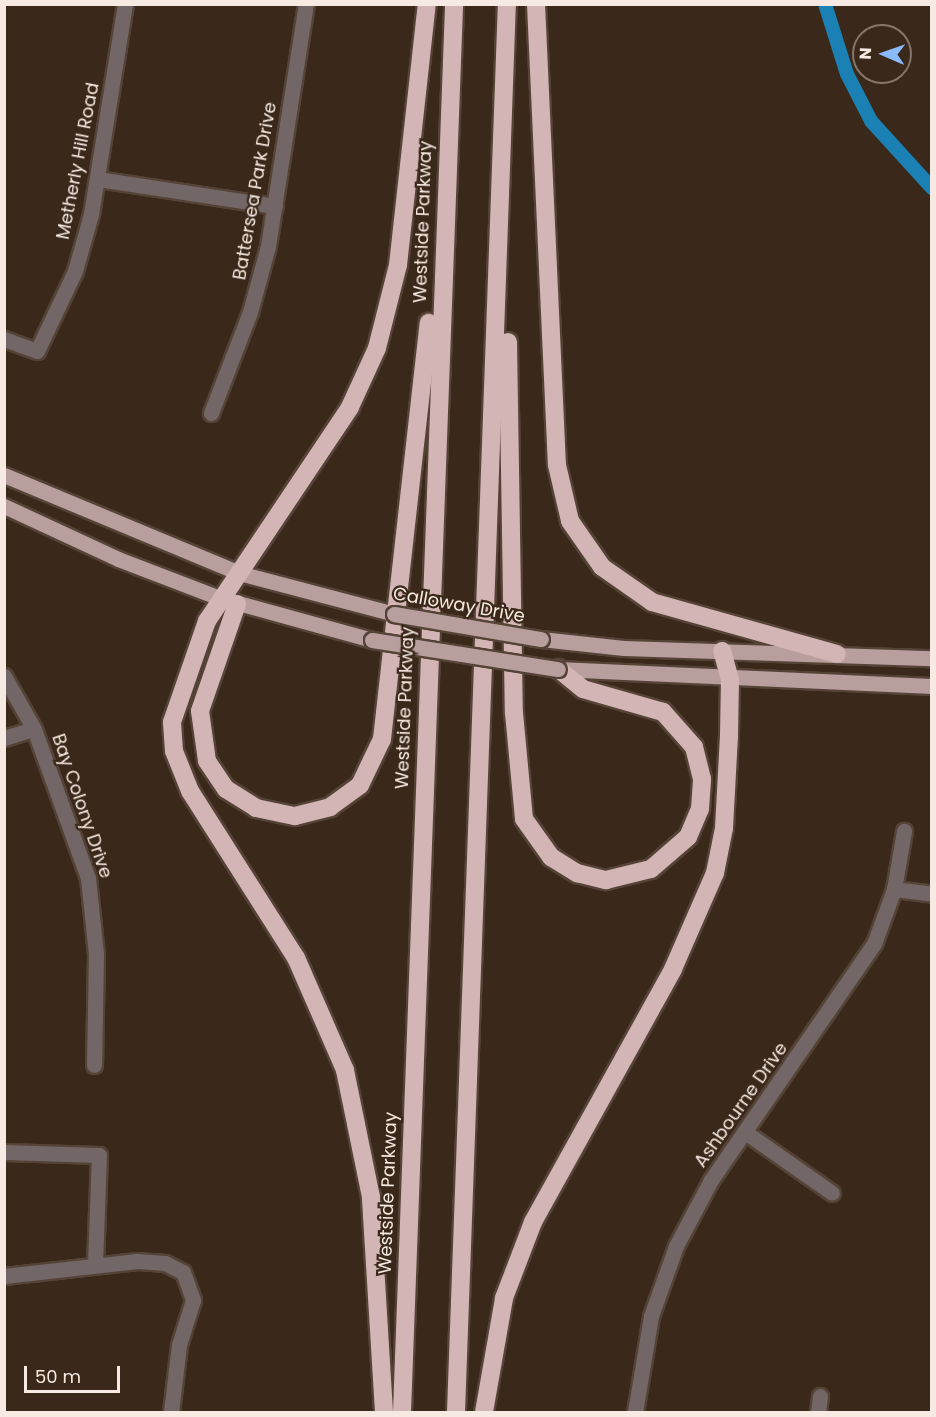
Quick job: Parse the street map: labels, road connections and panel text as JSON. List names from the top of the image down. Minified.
{"streets":{"highway":["Westside Parkway"],"main road":["Calloway Drive"],"street":["Metherly Hill Road","Battersea Park Drive","Bay Colony Drive","Ashbourne Drive"]},"scale_bar":"50 m","north":"left"}
